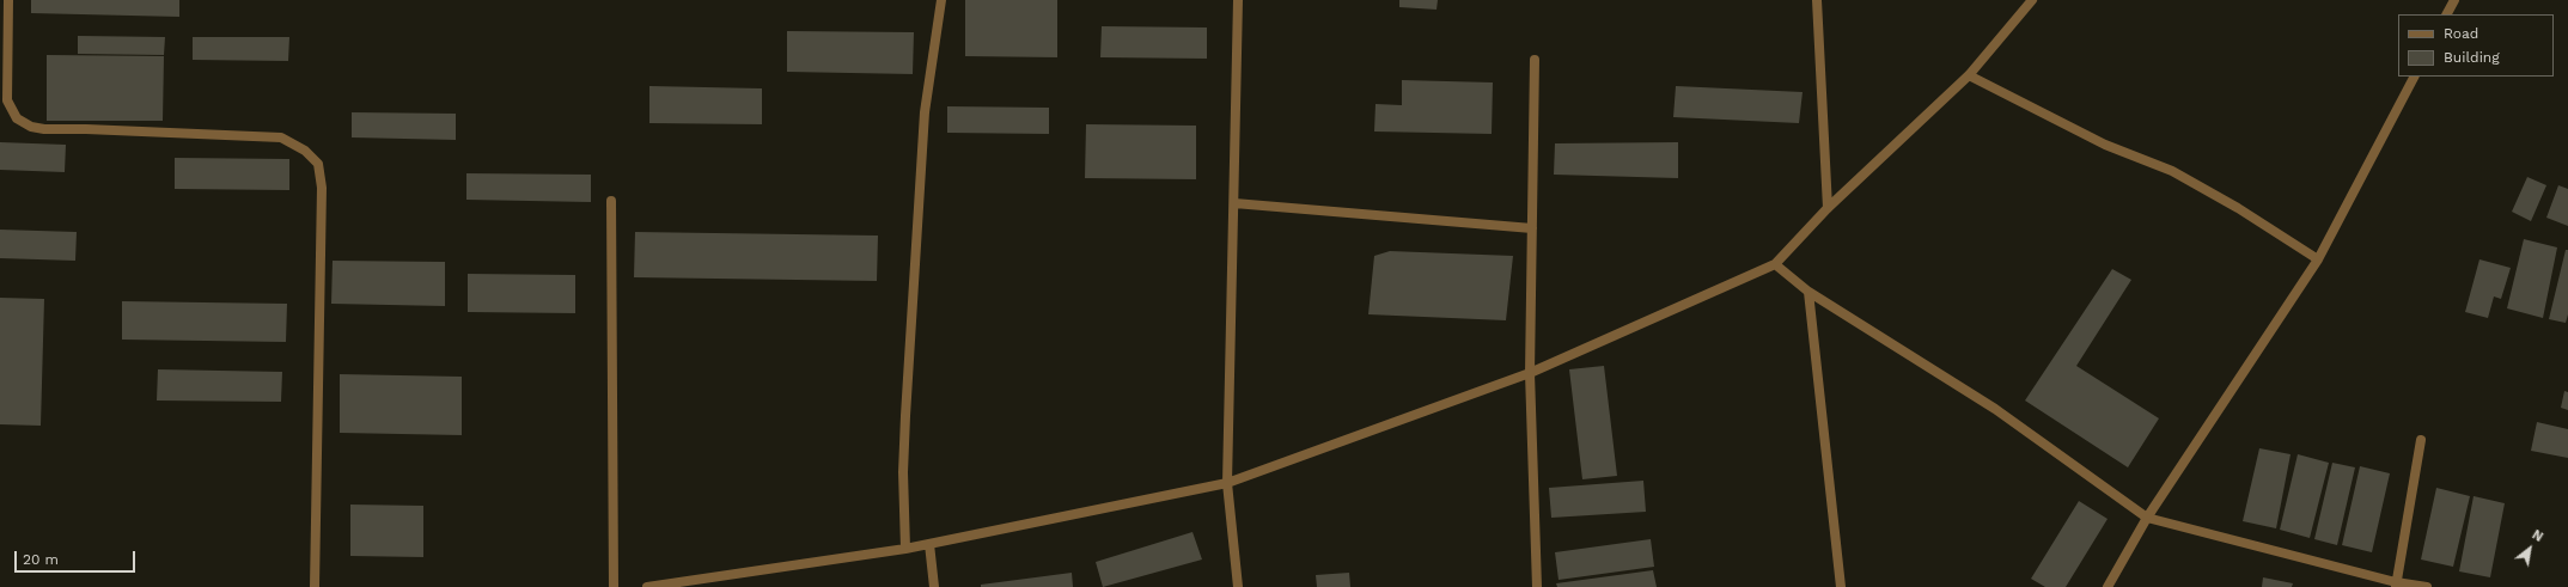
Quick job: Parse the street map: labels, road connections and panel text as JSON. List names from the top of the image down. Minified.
{"legend":["Road","Building"],"scale_bar":"20 m","north":"top right"}
